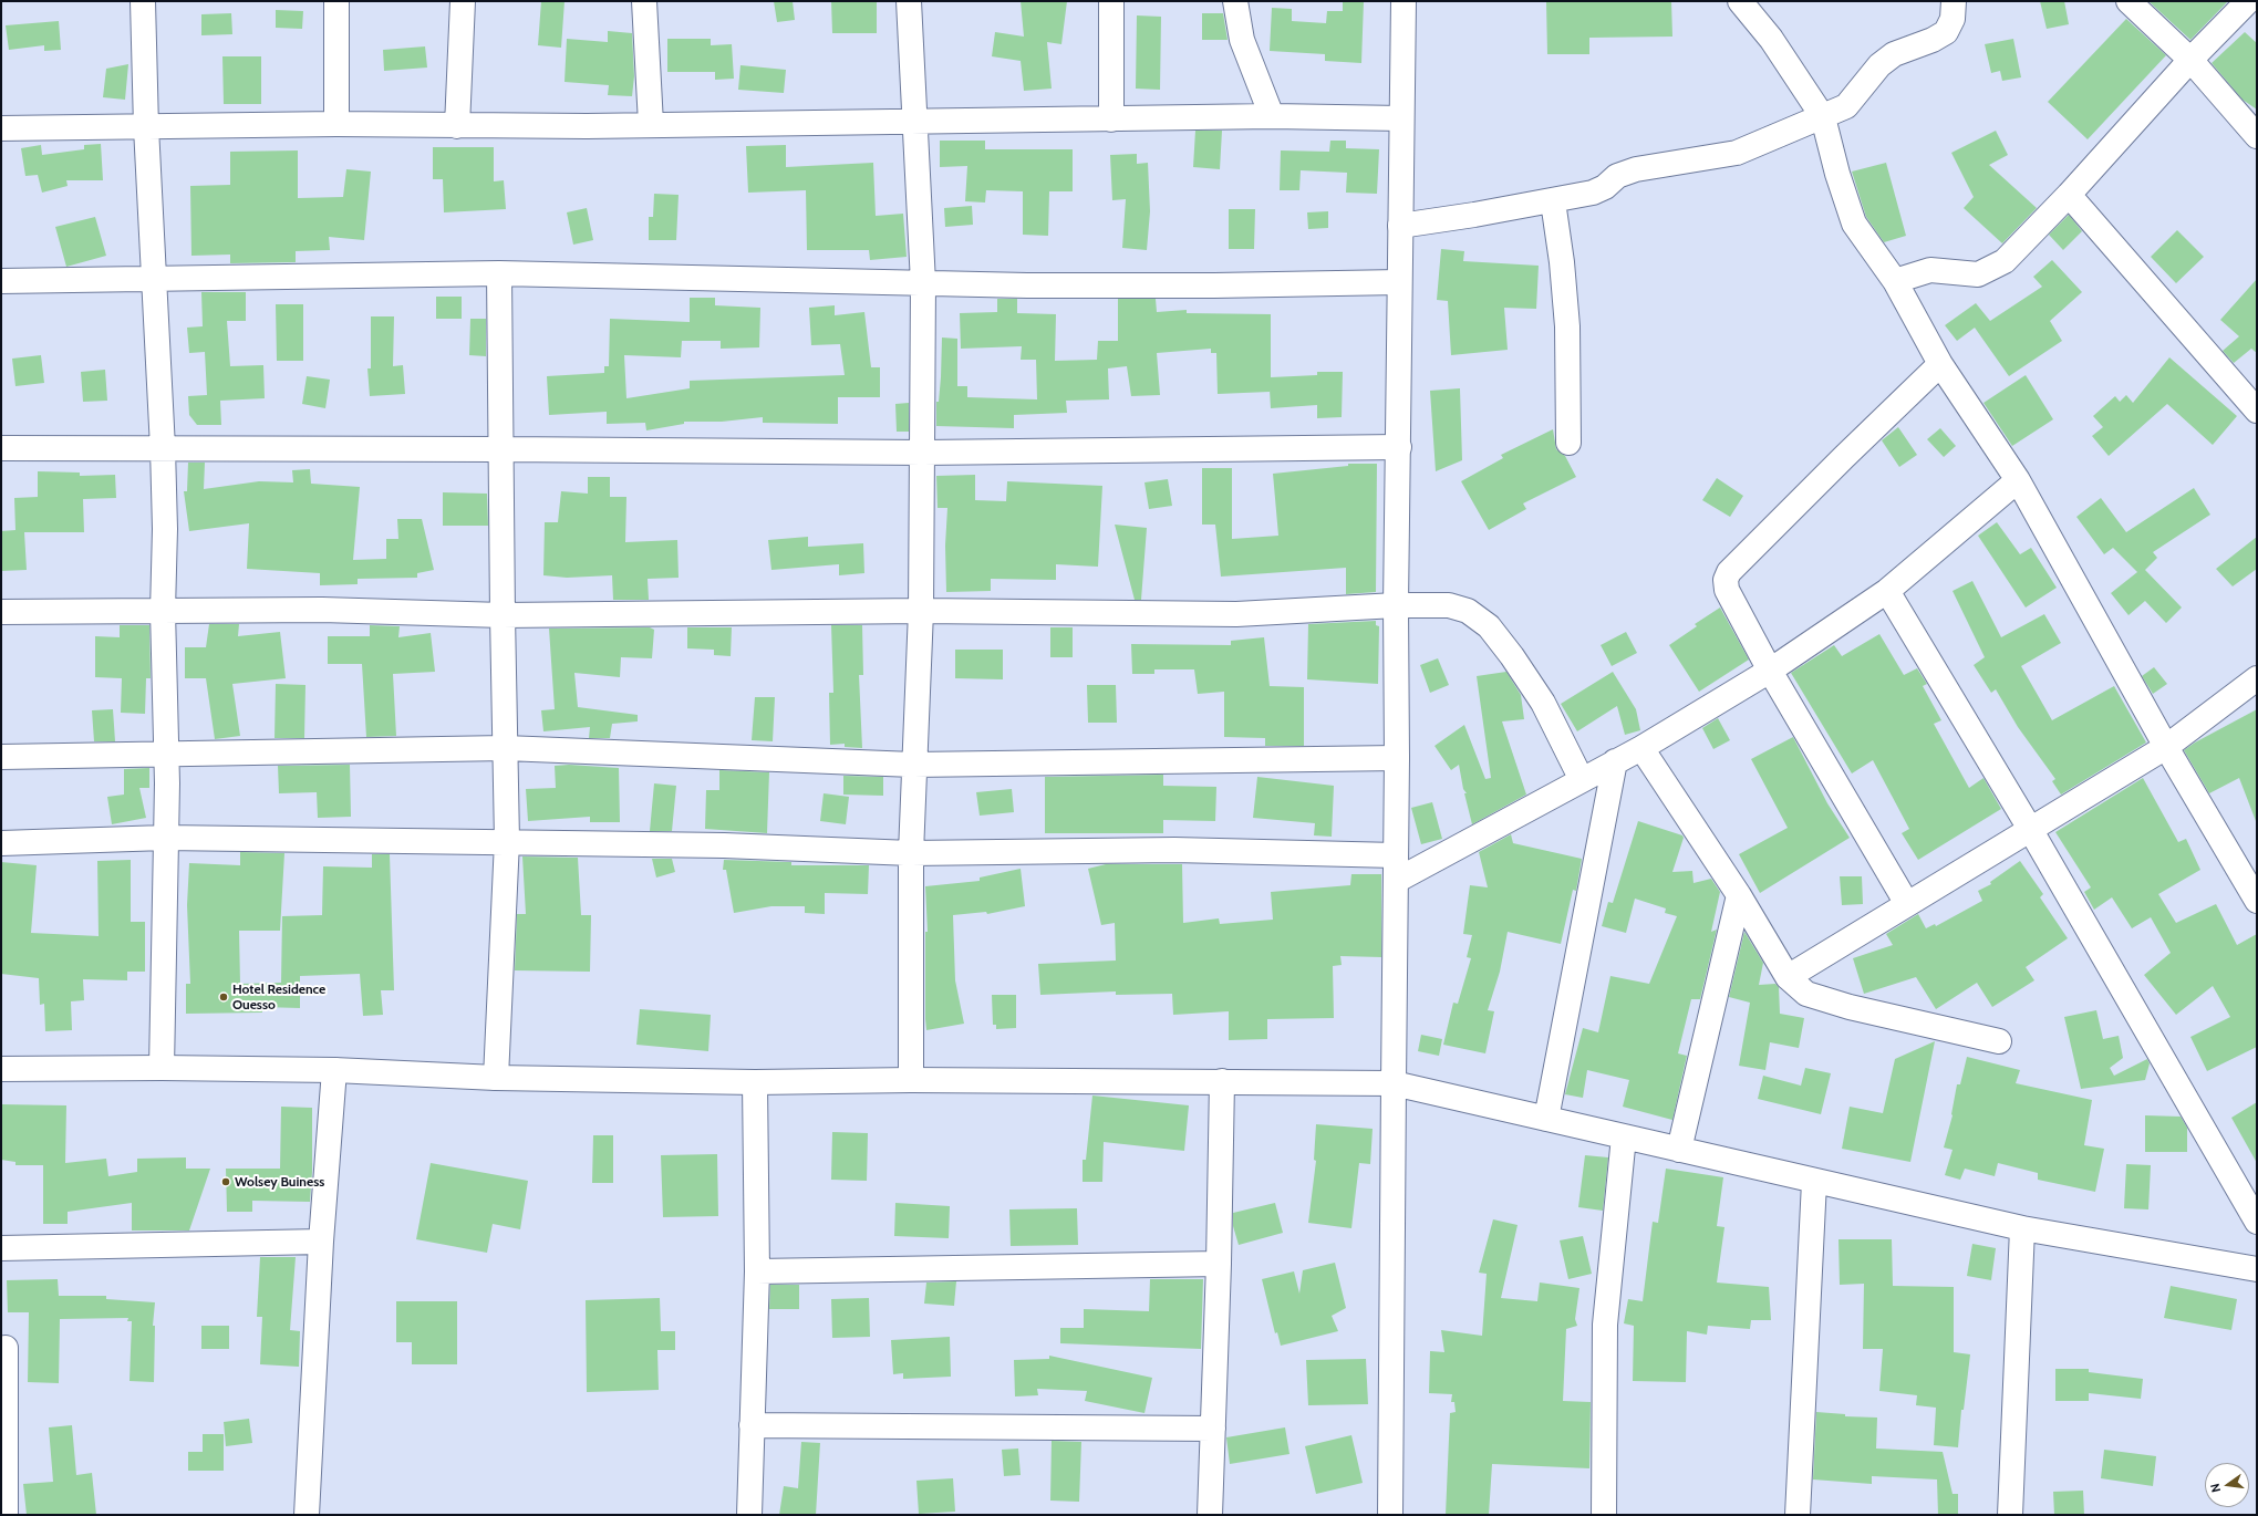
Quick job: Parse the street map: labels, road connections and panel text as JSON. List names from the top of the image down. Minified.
{"places":["Hotel Residence Ouesso","Wolsey Buiness"],"north":"left"}
